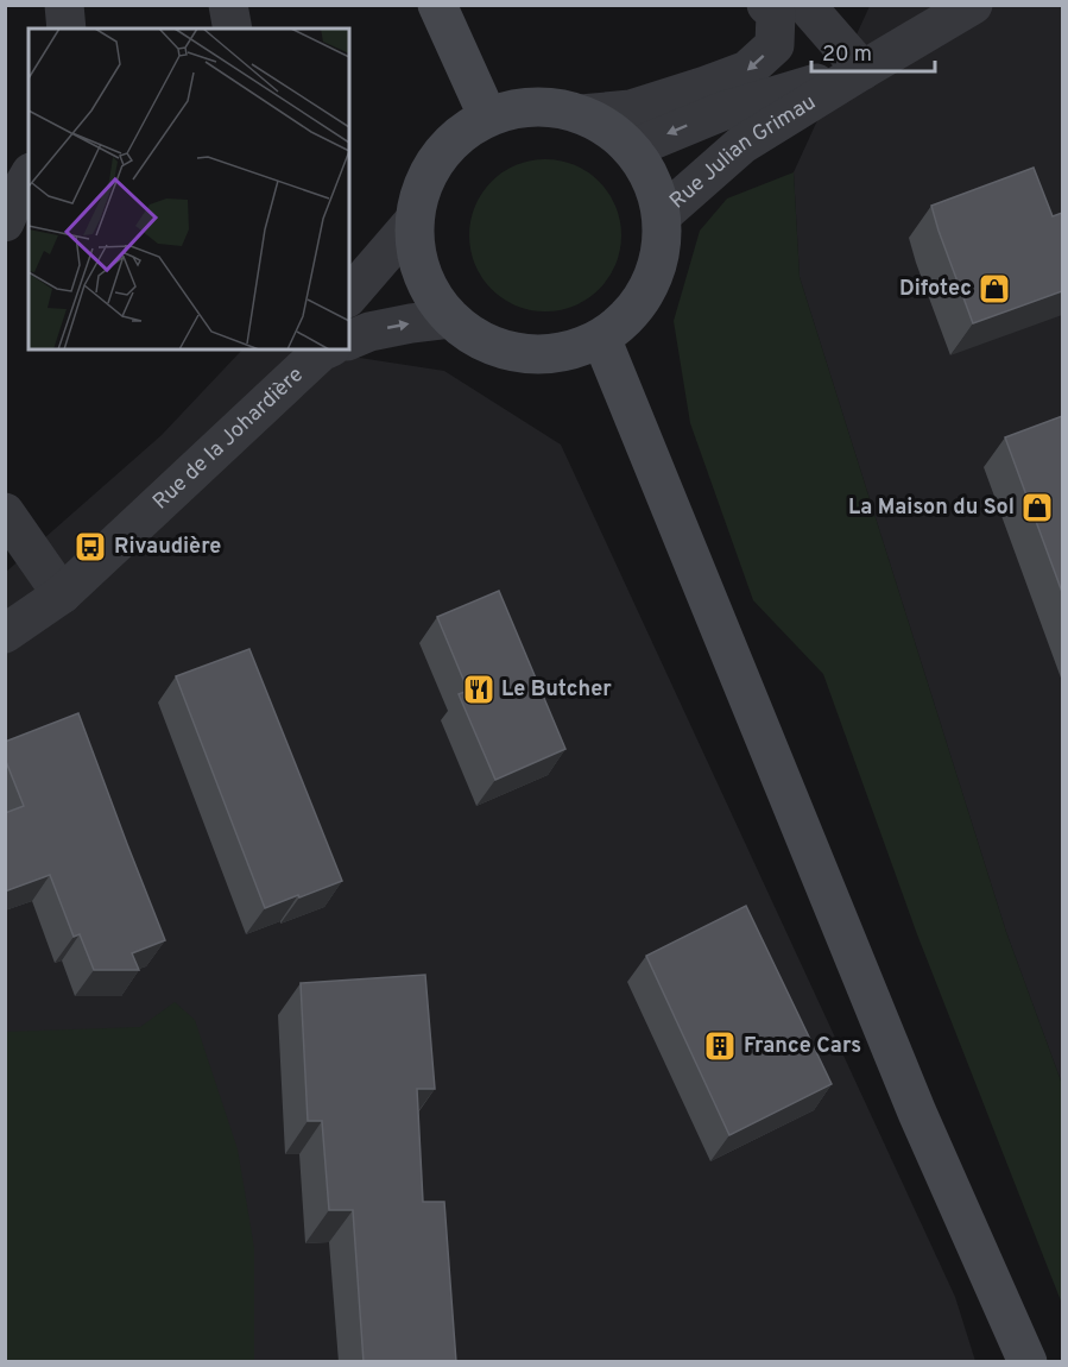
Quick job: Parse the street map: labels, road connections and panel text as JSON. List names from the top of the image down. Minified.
{"streets":{"street":["Rue Julian Grimau","Rue de la Johardière"]},"crossings":[["Rue Julian Grimau","Rue de la Johardière"]],"places":{"shop":["Difotec","La Maison du Sol"],"bus stop":["Rivaudière"],"restaurant":["Le Butcher"],"building":["France Cars"]},"scale_bar":"20 m"}
